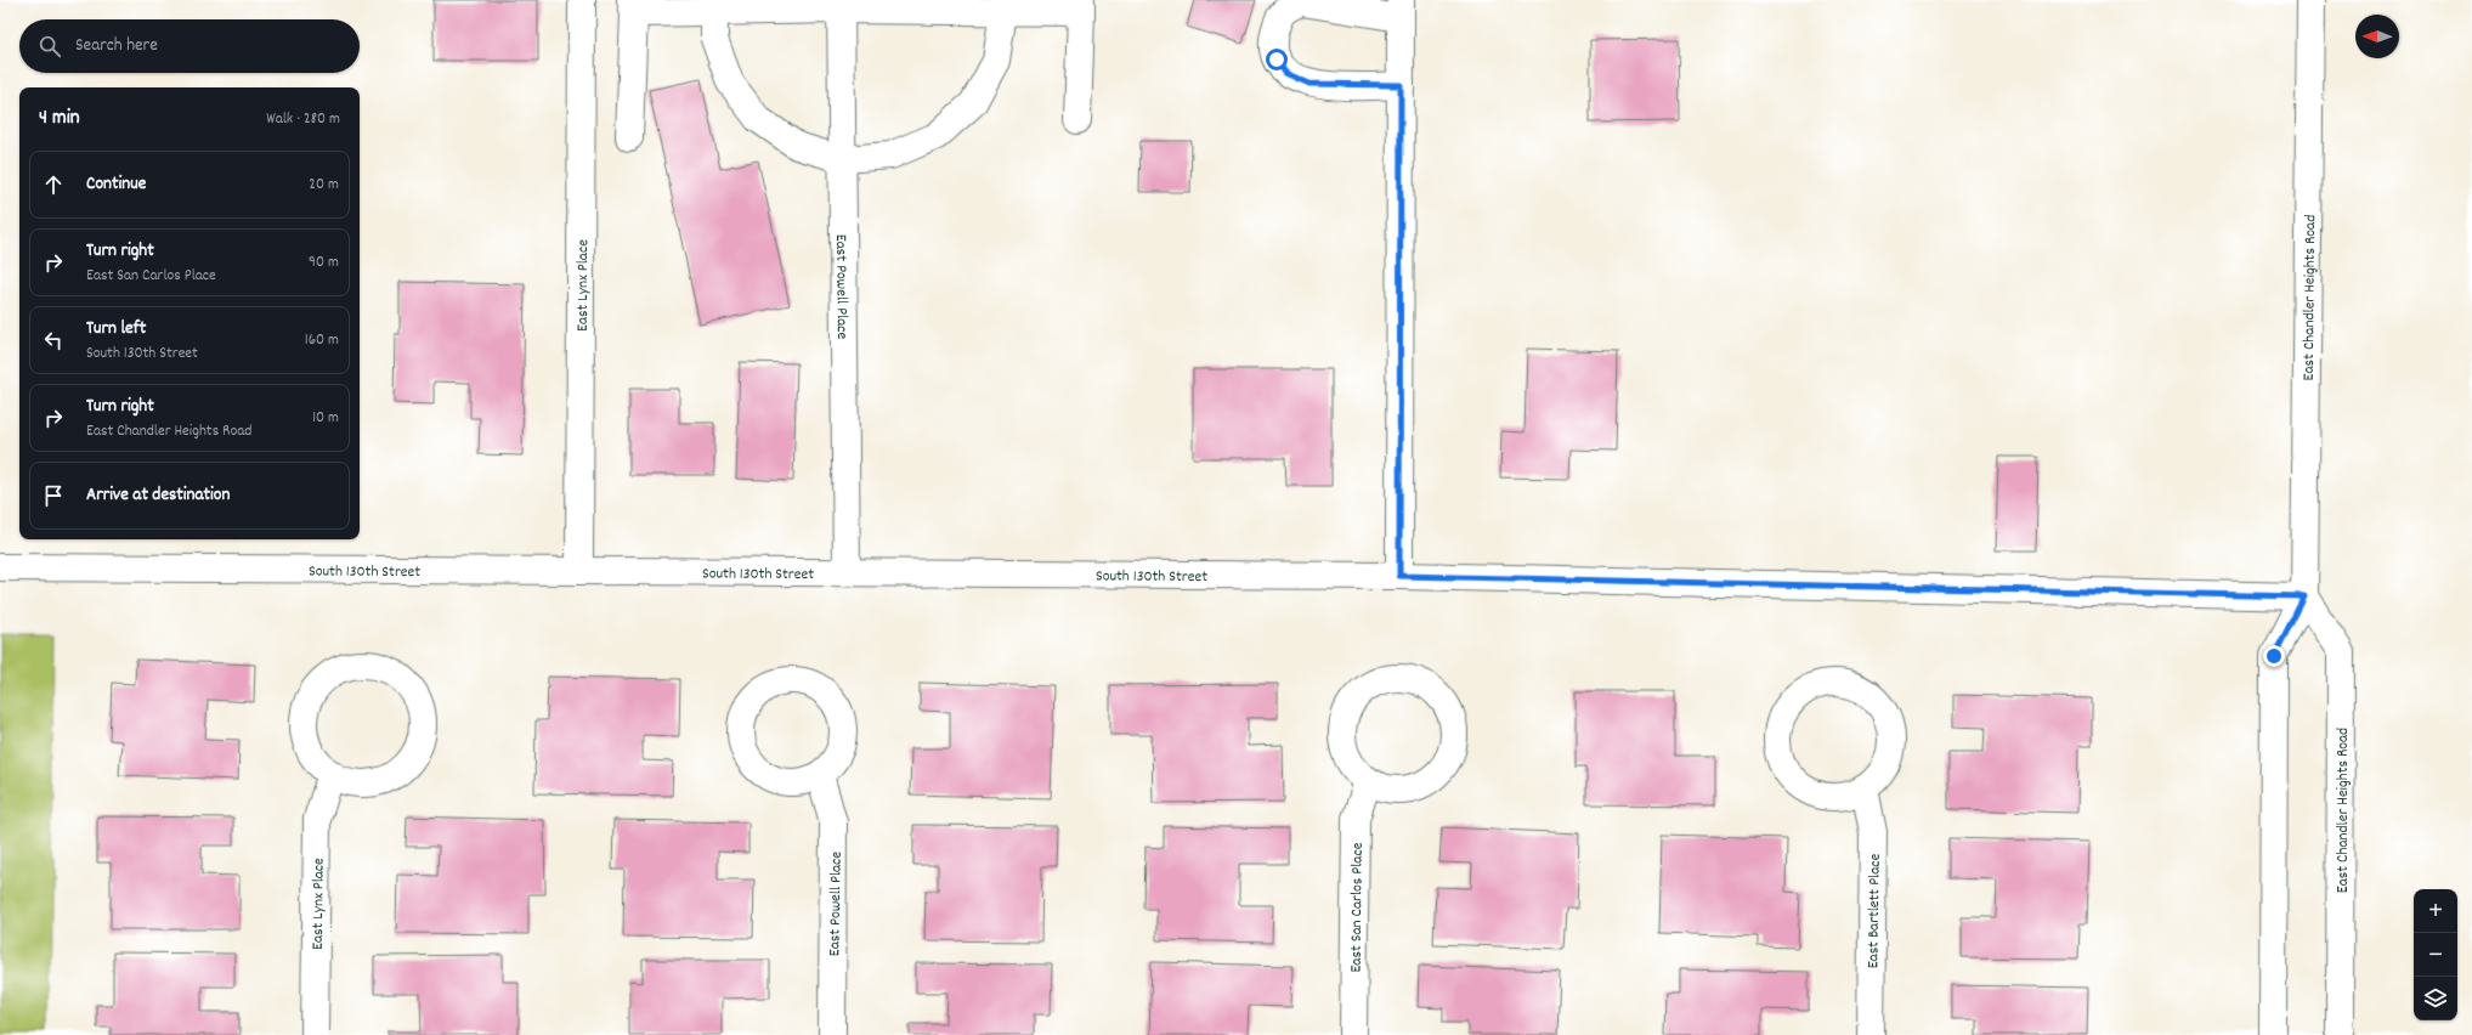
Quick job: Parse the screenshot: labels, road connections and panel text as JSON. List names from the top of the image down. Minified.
{"streets":{"street":["East Lynx Place","East Powell Place","East Chandler Heights Road","South 130th Street","East San Carlos Place","East Bartlett Place"]},"crossings":[["East Lynx Place","South 130th Street"],["East Powell Place","South 130th Street"],["East Chandler Heights Road","South 130th Street"]],"north":"left","page":{"search":"Search here","heading":["4 min","Walk · 280 m"],"list":[["Continue","20 m"],["Turn right","East San Carlos Place","90 m"],["Turn left","South 130th Street","160 m"],["Turn right","East Chandler Heights Road","10 m"],"Arrive at destination"],"map_buttons":["+","−"]}}
